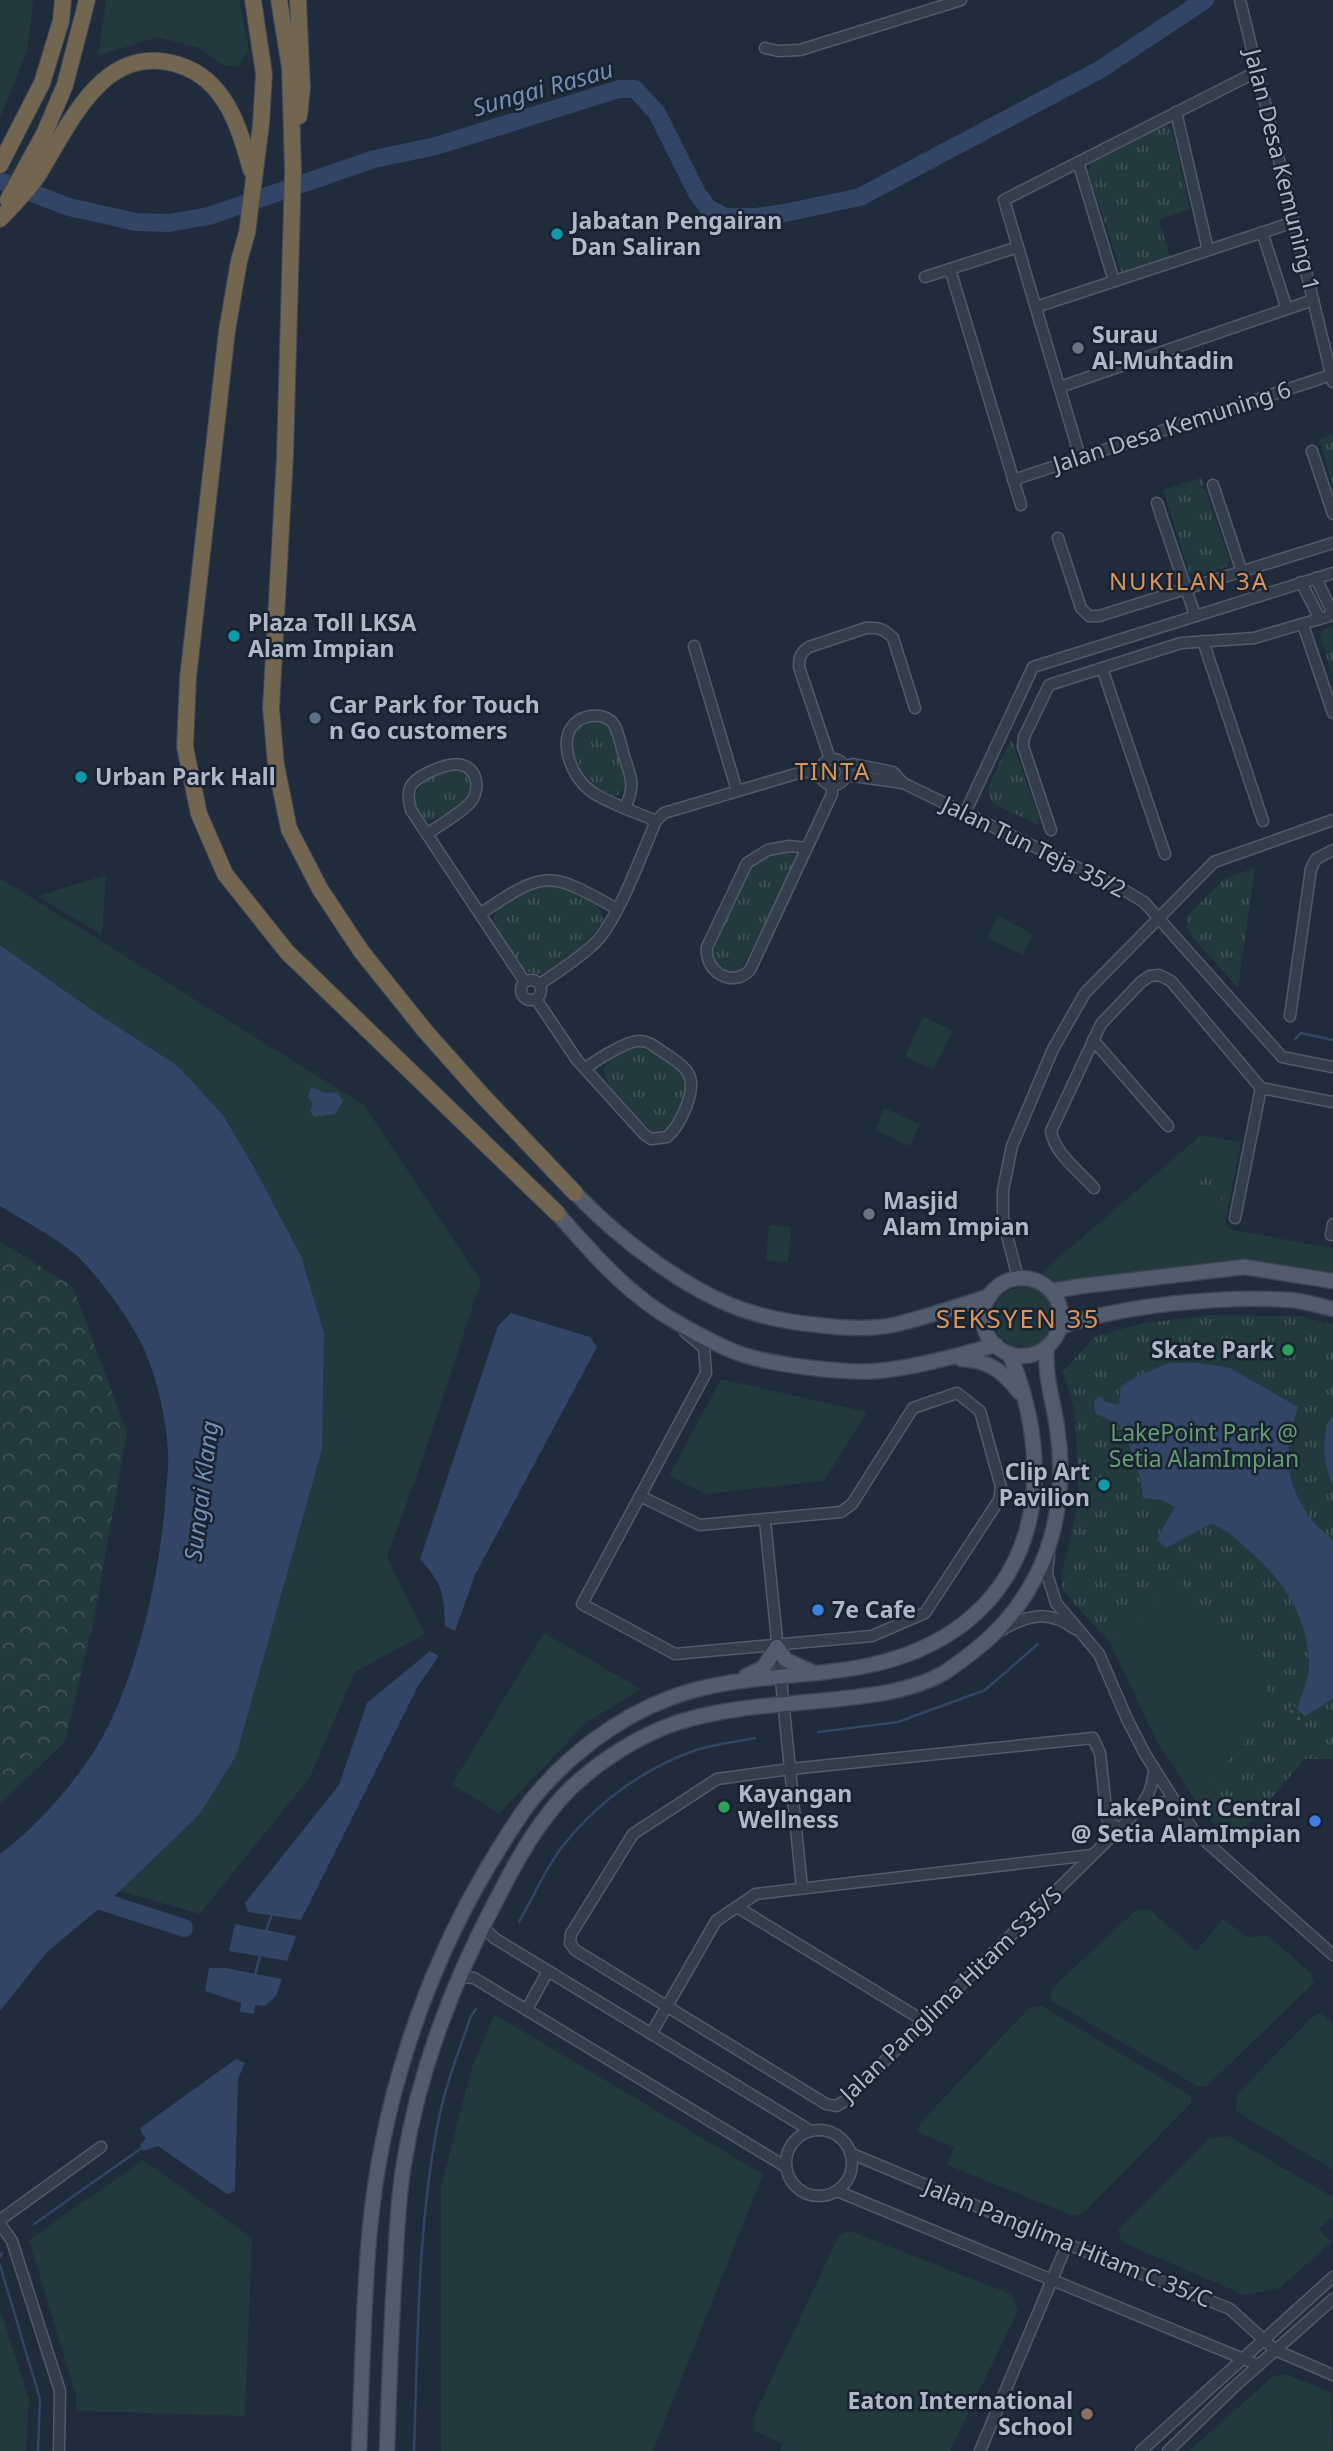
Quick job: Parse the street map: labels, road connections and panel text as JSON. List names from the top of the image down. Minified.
{"streets":{"street":["Jalan Desa Kemuning 1","Jalan Desa Kemuning 6","Jalan Tun Teja 35/2","Jalan Panglima Hitam S35/S","Jalan Panglima Hitam C 35/C"]},"crossings":[["Jalan Desa Kemuning 1","Jalan Desa Kemuning 6"]],"districts":["NUKILAN 3A","TINTA","SEKSYEN 35"],"water":["Sungai Rasau","Sungai Klang"],"parks":["LakePoint Park @ Setia AlamImpian"],"places":["Jabatan Pengairan Dan Saliran","Surau Al-Muhtadin","Plaza Toll LKSA Alam Impian","Car Park for Touch n Go customers","Urban Park Hall","Masjid Alam Impian","Skate Park","Clip Art Pavilion","7e Cafe","Kayangan Wellness","LakePoint Central @ Setia AlamImpian","Eaton International School"]}
